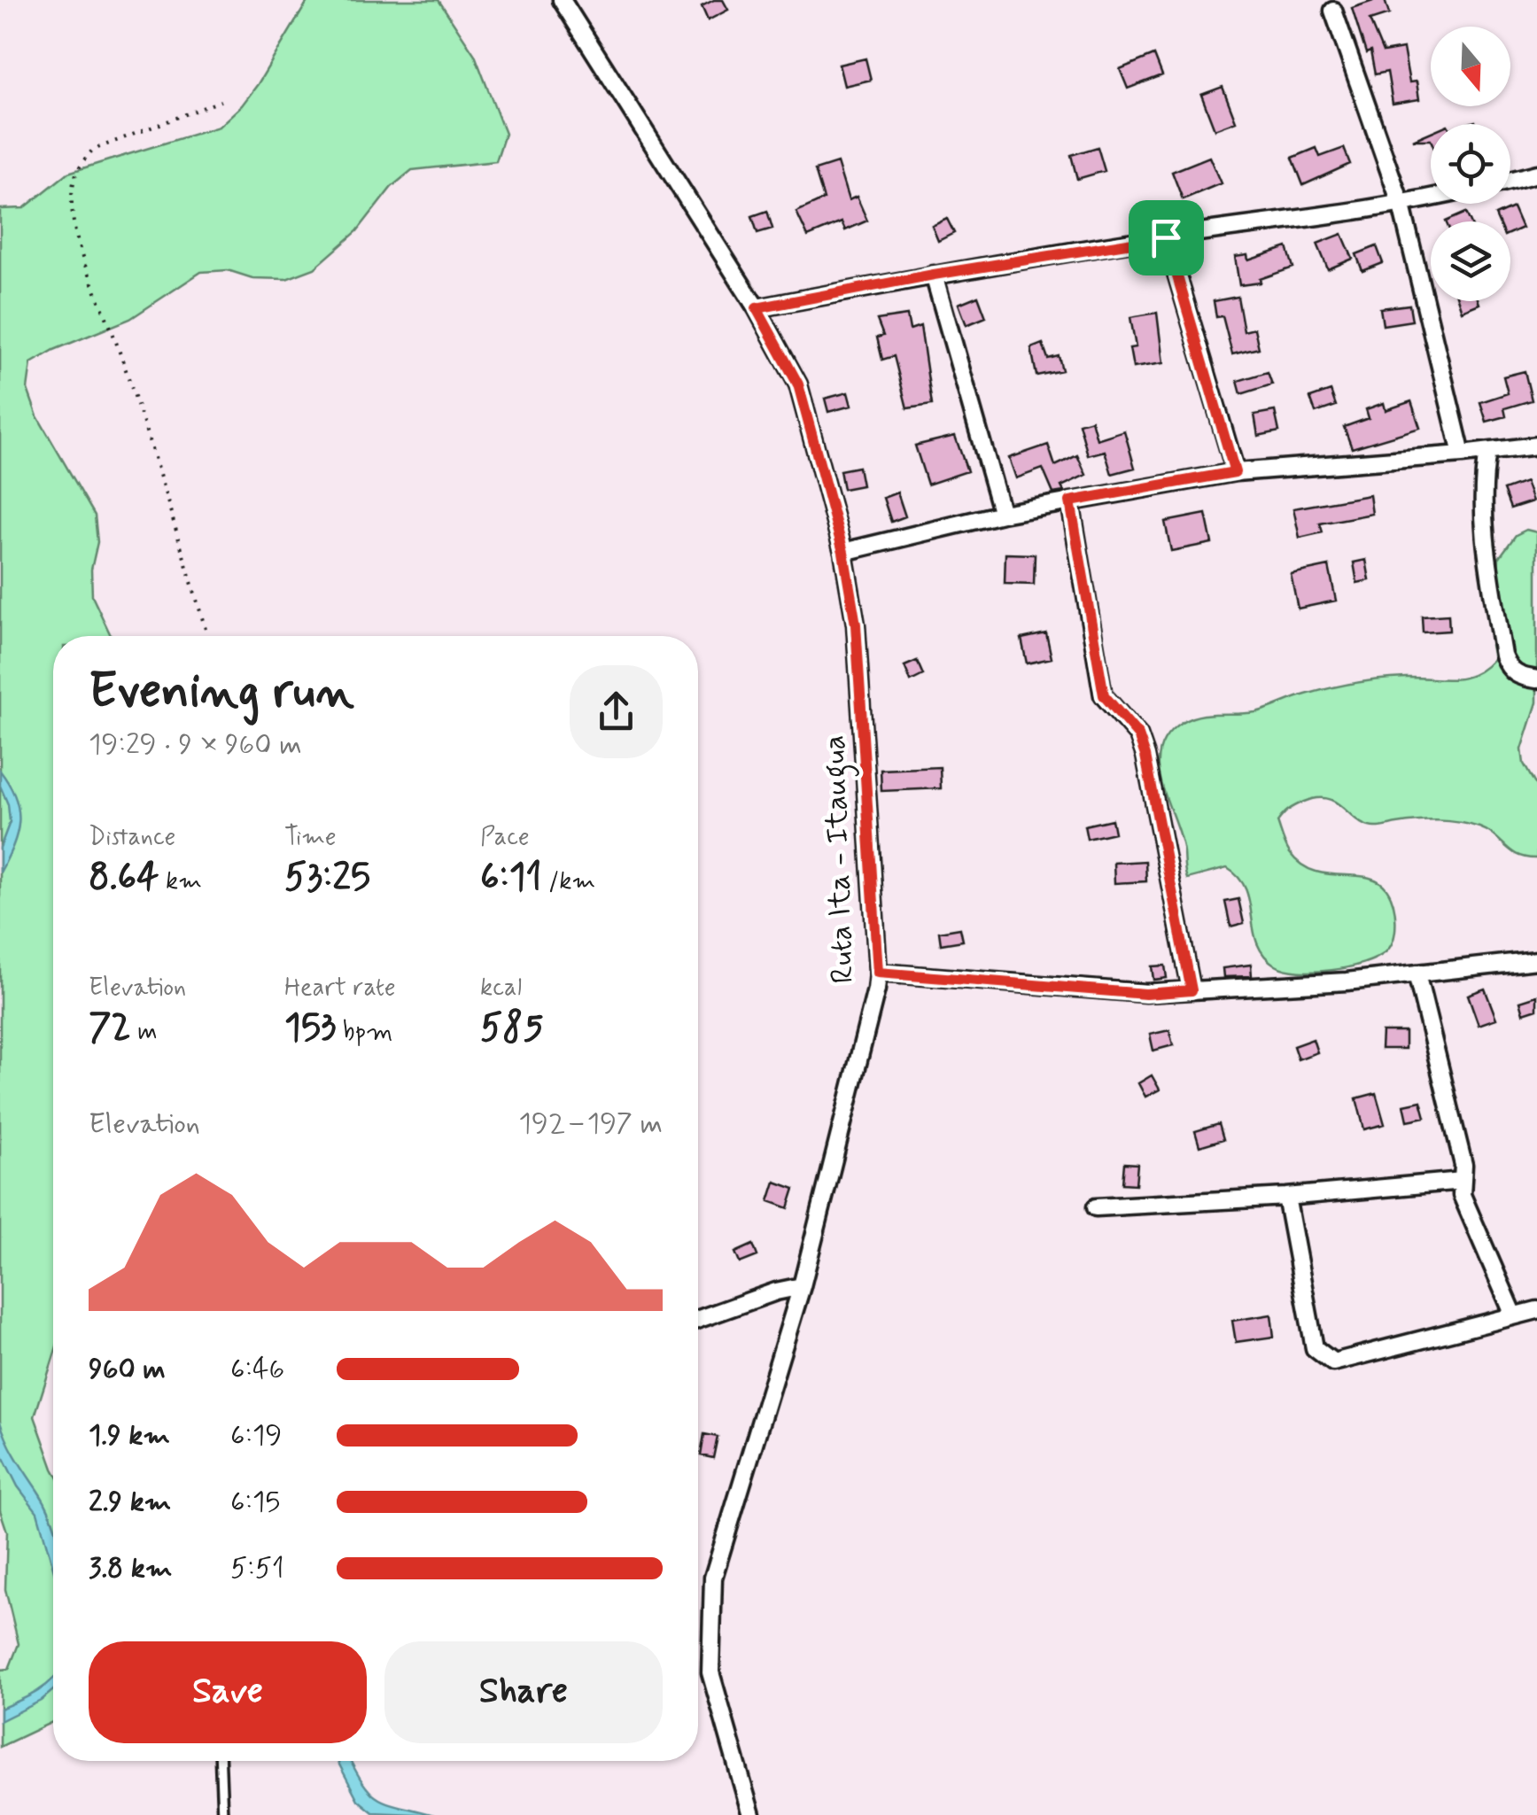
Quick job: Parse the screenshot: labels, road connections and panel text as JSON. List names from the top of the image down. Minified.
{"streets":{"street":["Ruta Ita - Itaugua"]},"north":"bottom","page":{"heading":["Evening run","19:29 · 9 × 960 m"],"stats":[["Distance","8.64 km"],["Time","53:25"],["Pace","6:11 /km"],["Elevation","72 m"],["Heart rate","153 bpm"],["kcal","585"]],"chart":["Elevation","192–197 m"],"list":[{"name":"960 m","note":"6:46"},{"name":"1.9 km","note":"6:19"},{"name":"2.9 km","note":"6:15"},{"name":"3.8 km","note":"5:51"}],"buttons":["Save","Share"]}}
